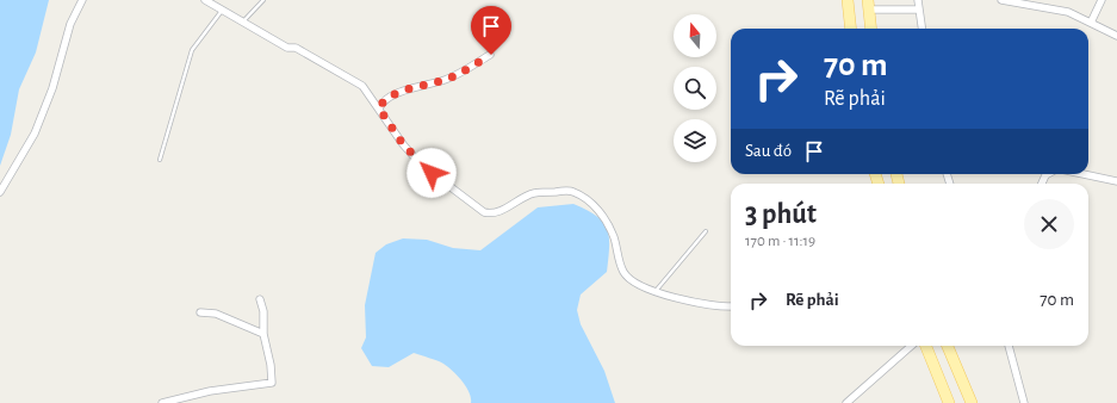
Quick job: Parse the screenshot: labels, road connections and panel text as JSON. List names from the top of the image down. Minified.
{"north":"top","page":{"turn":["70 m","Rẽ phải"],"then":"Sau đó","heading":["3 phút","170 m · 11:19"],"list":[{"name":"Rẽ phải","value":"70 m"}]}}
